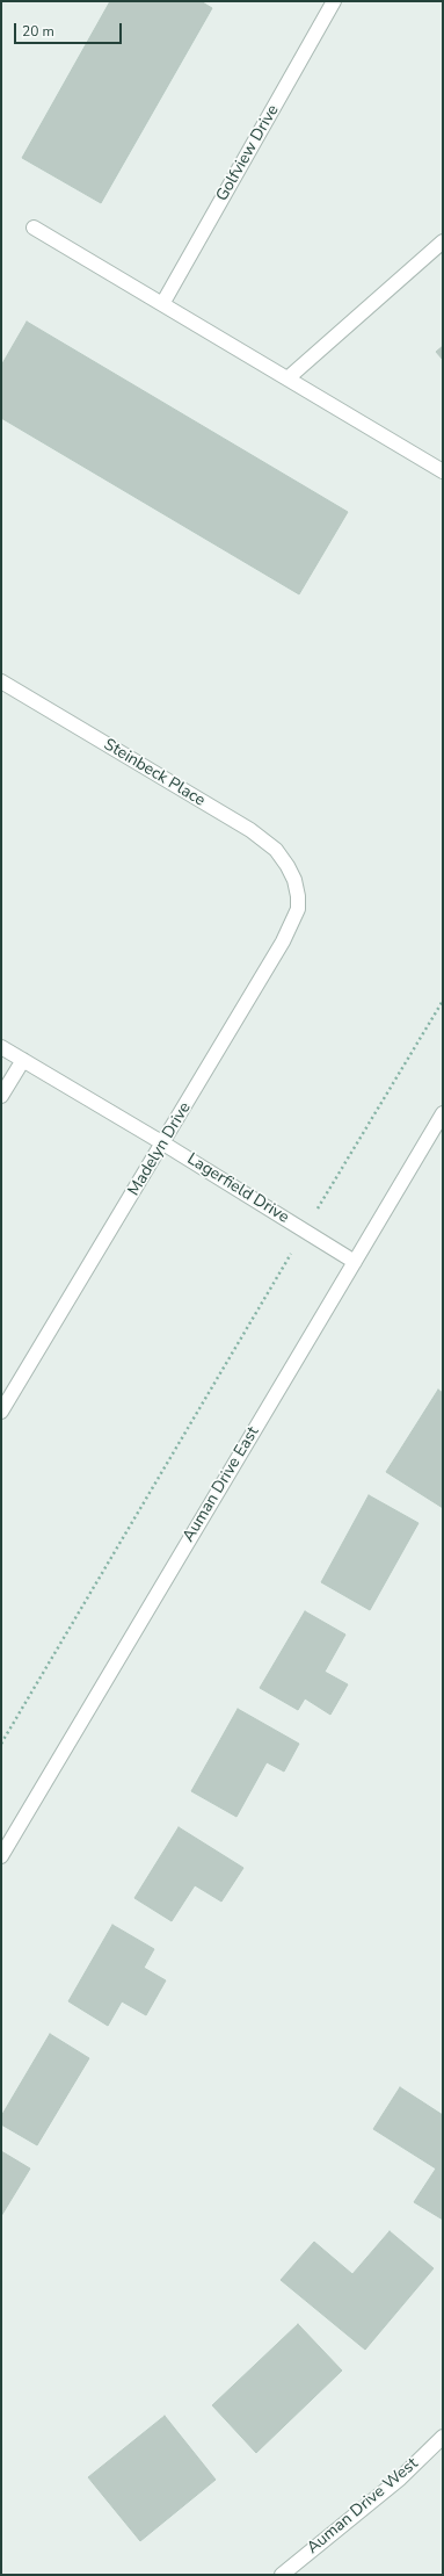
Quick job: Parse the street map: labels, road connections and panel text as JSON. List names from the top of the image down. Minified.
{"streets":{"street":["Golfview Drive","Steinbeck Place","Madelyn Drive","Lagerfield Drive","Auman Drive East","Auman Drive West"]},"crossings":[["Steinbeck Place","Madelyn Drive"],["Madelyn Drive","Lagerfield Drive"],["Lagerfield Drive","Auman Drive East"]],"scale_bar":"20 m"}
